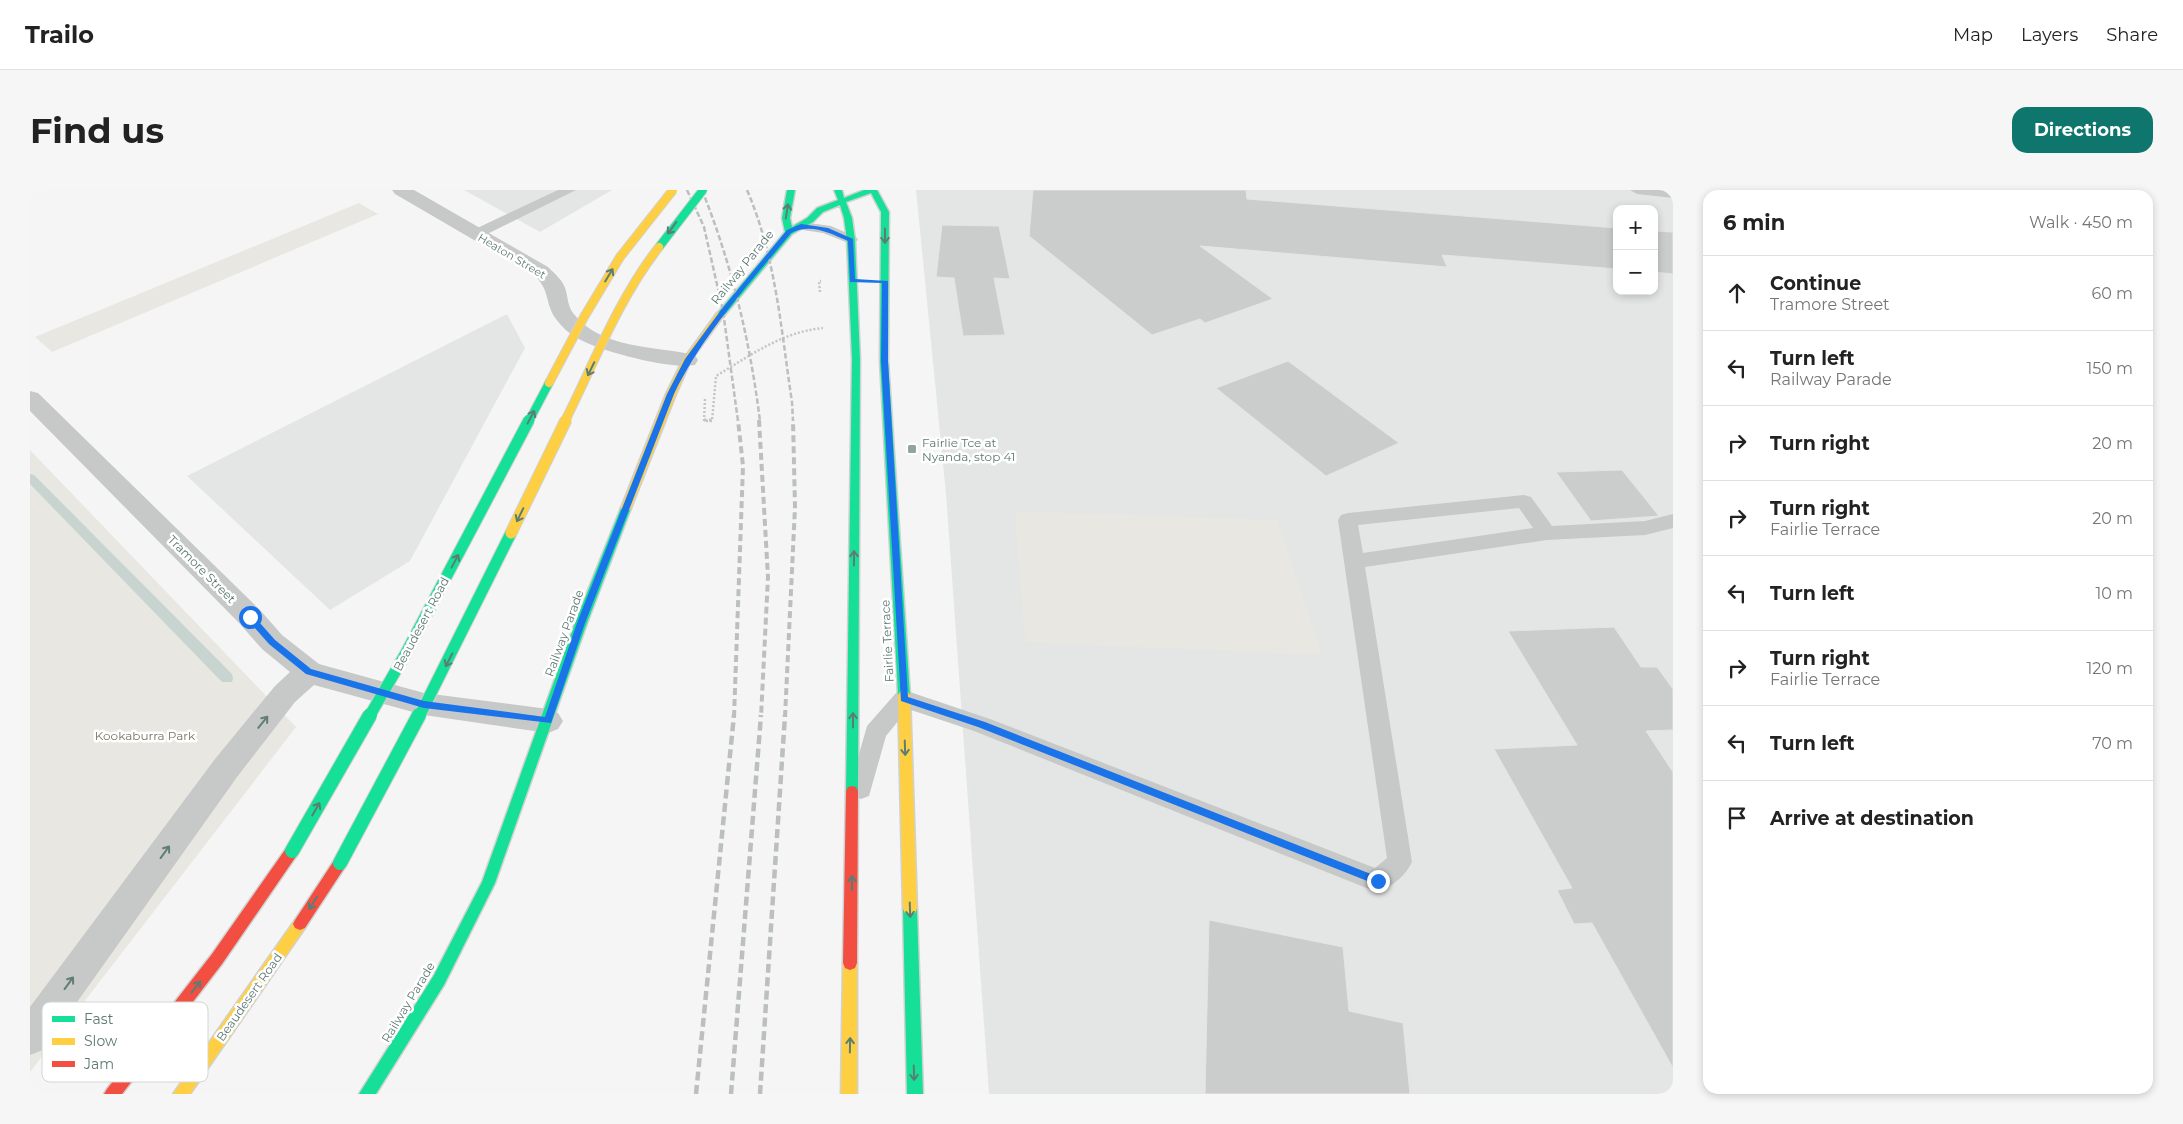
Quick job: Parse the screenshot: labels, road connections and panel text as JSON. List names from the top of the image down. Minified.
{"streets":{"main road":["Railway Parade","Beaudesert Road","Fairlie Terrace"],"street":["Heaton Street","Tramore Street"]},"crossings":[["Heaton Street","Railway Parade"],["Railway Parade","Tramore Street"]],"parks":["Kookaburra Park"],"places":{"transit":["Fairlie Tce at Nyanda, stop 41"]},"legend":["Fast","Slow","Jam"],"page":{"header":"Trailo","nav":["Map","Layers","Share"],"buttons":"Directions","title":"Find us","heading":["6 min","Walk · 450 m"],"map_buttons":["+","−"],"list":[["Continue","Tramore Street","60 m"],["Turn left","Railway Parade","150 m"],["Turn right","20 m"],["Turn right","Fairlie Terrace","20 m"],["Turn left","10 m"],["Turn right","Fairlie Terrace","120 m"],["Turn left","70 m"],"Arrive at destination"]}}
